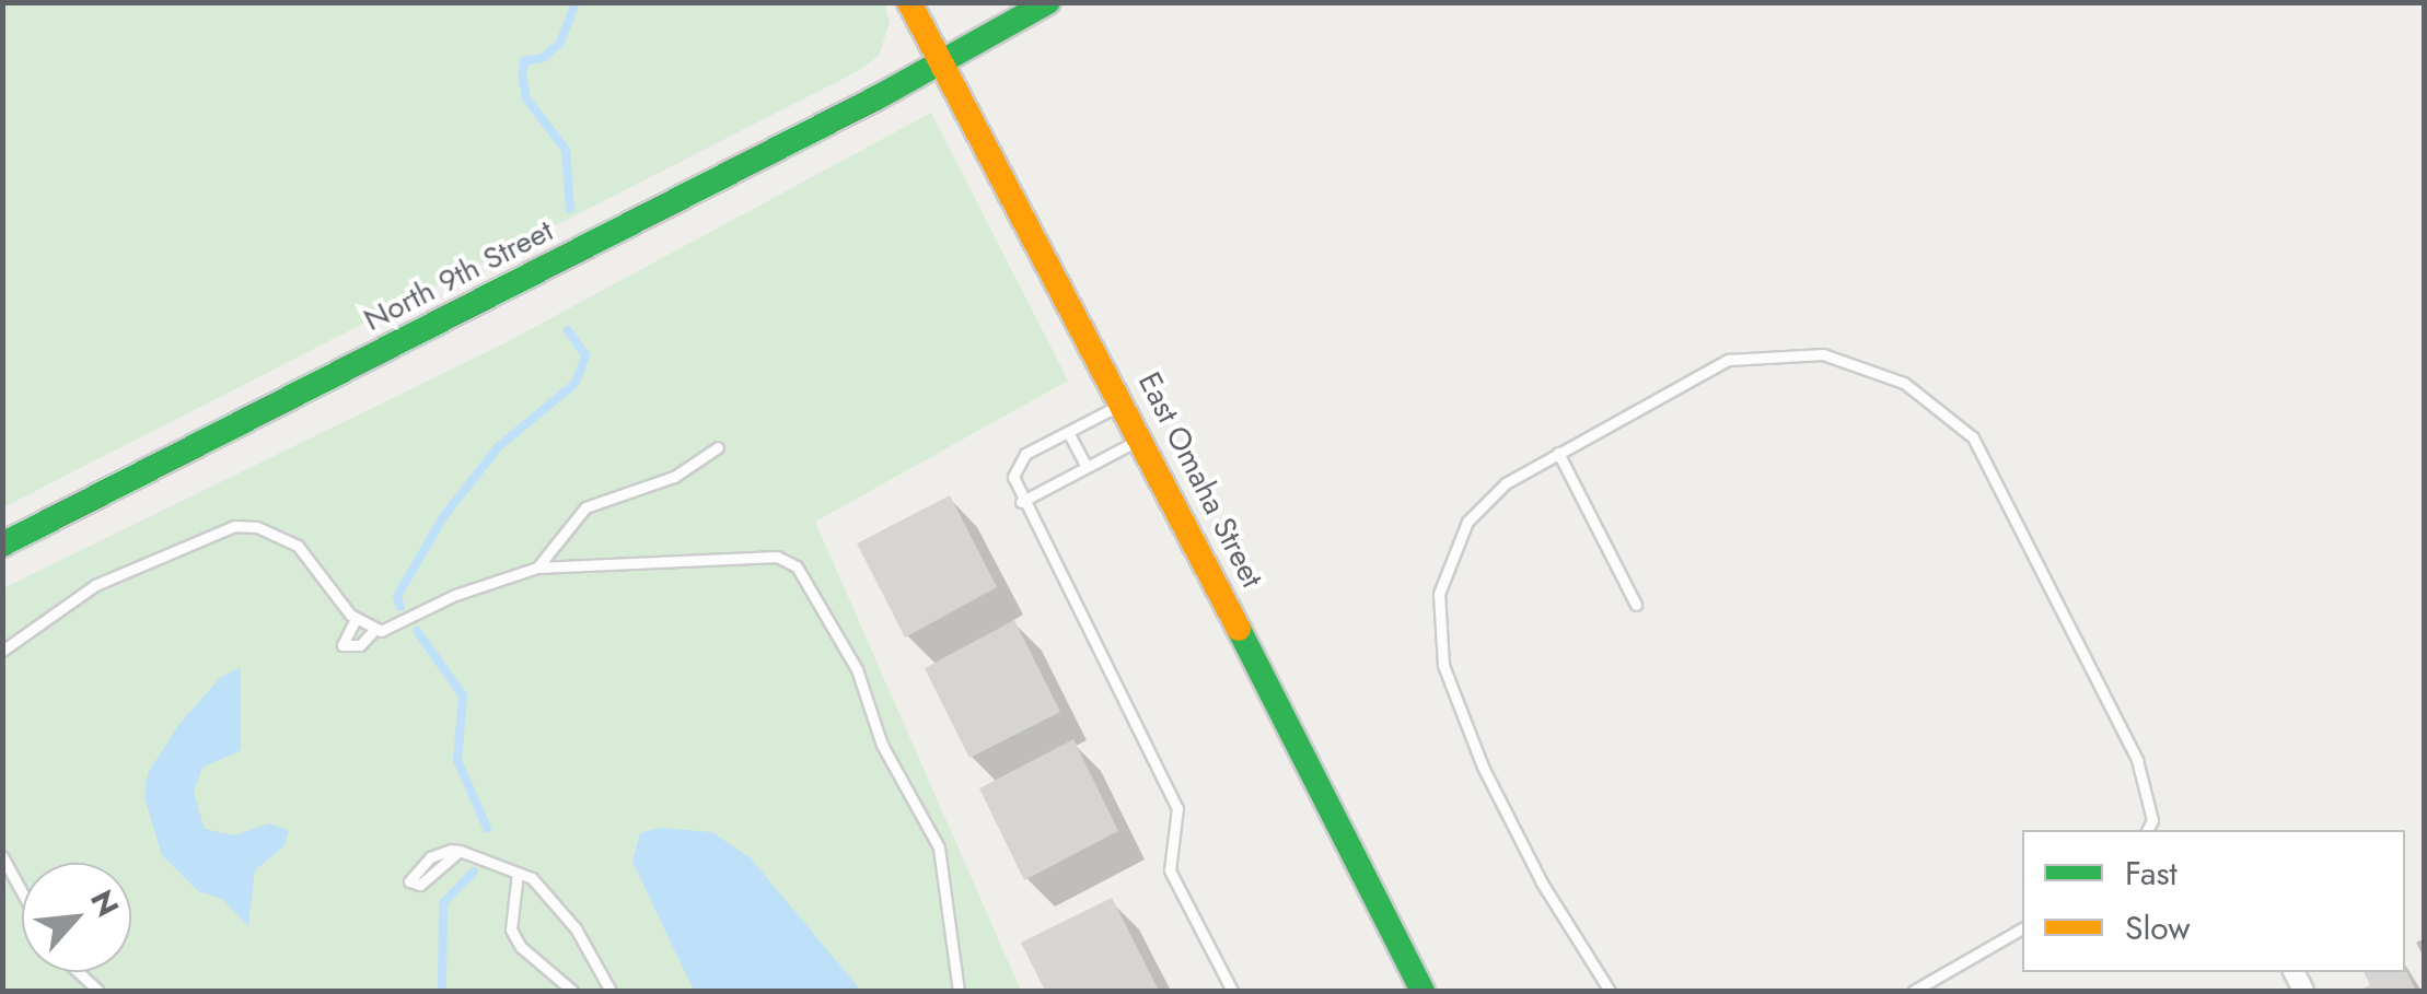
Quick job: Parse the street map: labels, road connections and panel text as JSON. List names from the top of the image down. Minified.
{"streets":{"street":["North 9th Street","East Omaha Street"]},"crossings":[["North 9th Street","East Omaha Street"]],"legend":["Fast","Slow"],"north":"top right"}
